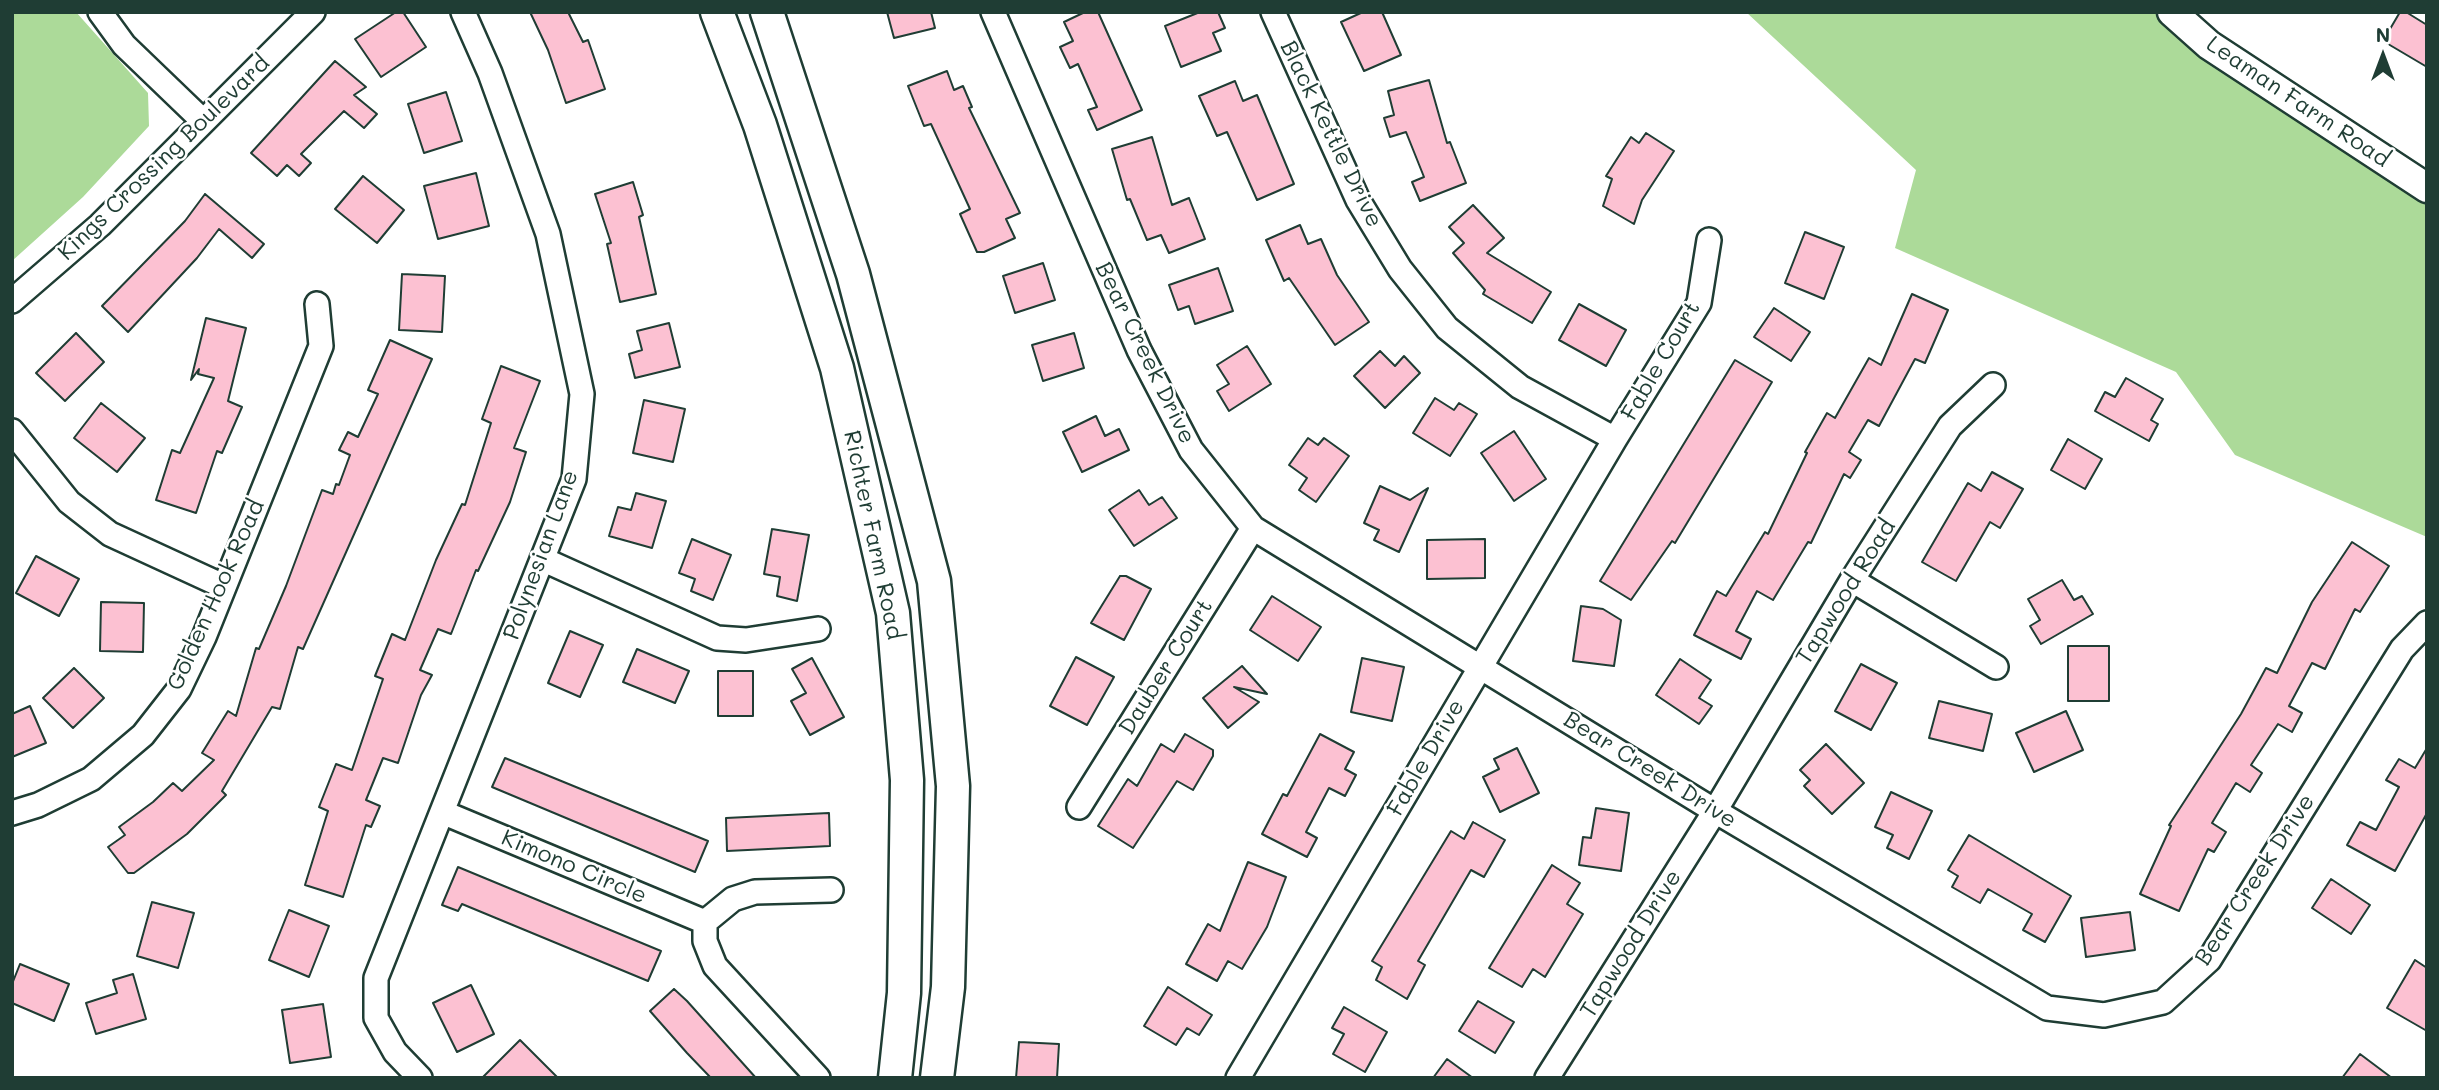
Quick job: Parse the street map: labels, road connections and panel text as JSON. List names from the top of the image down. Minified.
{"streets":{"main road":["Richter Farm Road"],"street":["Leaman Farm Road","Black Kettle Drive","Kings Crossing Boulevard","Bear Creek Drive","Fable Court","Polynesian Lane","Tapwood Road","Golden Hook Road","Dauber Court","Fable Drive","Kimono Circle","Tapwood Drive"]},"crossings":[["Black Kettle Drive","Fable Court"],["Black Kettle Drive","Fable Drive"],["Bear Creek Drive","Tapwood Road"],["Bear Creek Drive","Dauber Court"],["Bear Creek Drive","Fable Drive"],["Bear Creek Drive","Tapwood Drive"],["Fable Court","Fable Drive"],["Polynesian Lane","Kimono Circle"],["Tapwood Road","Tapwood Drive"]],"north":"top"}
